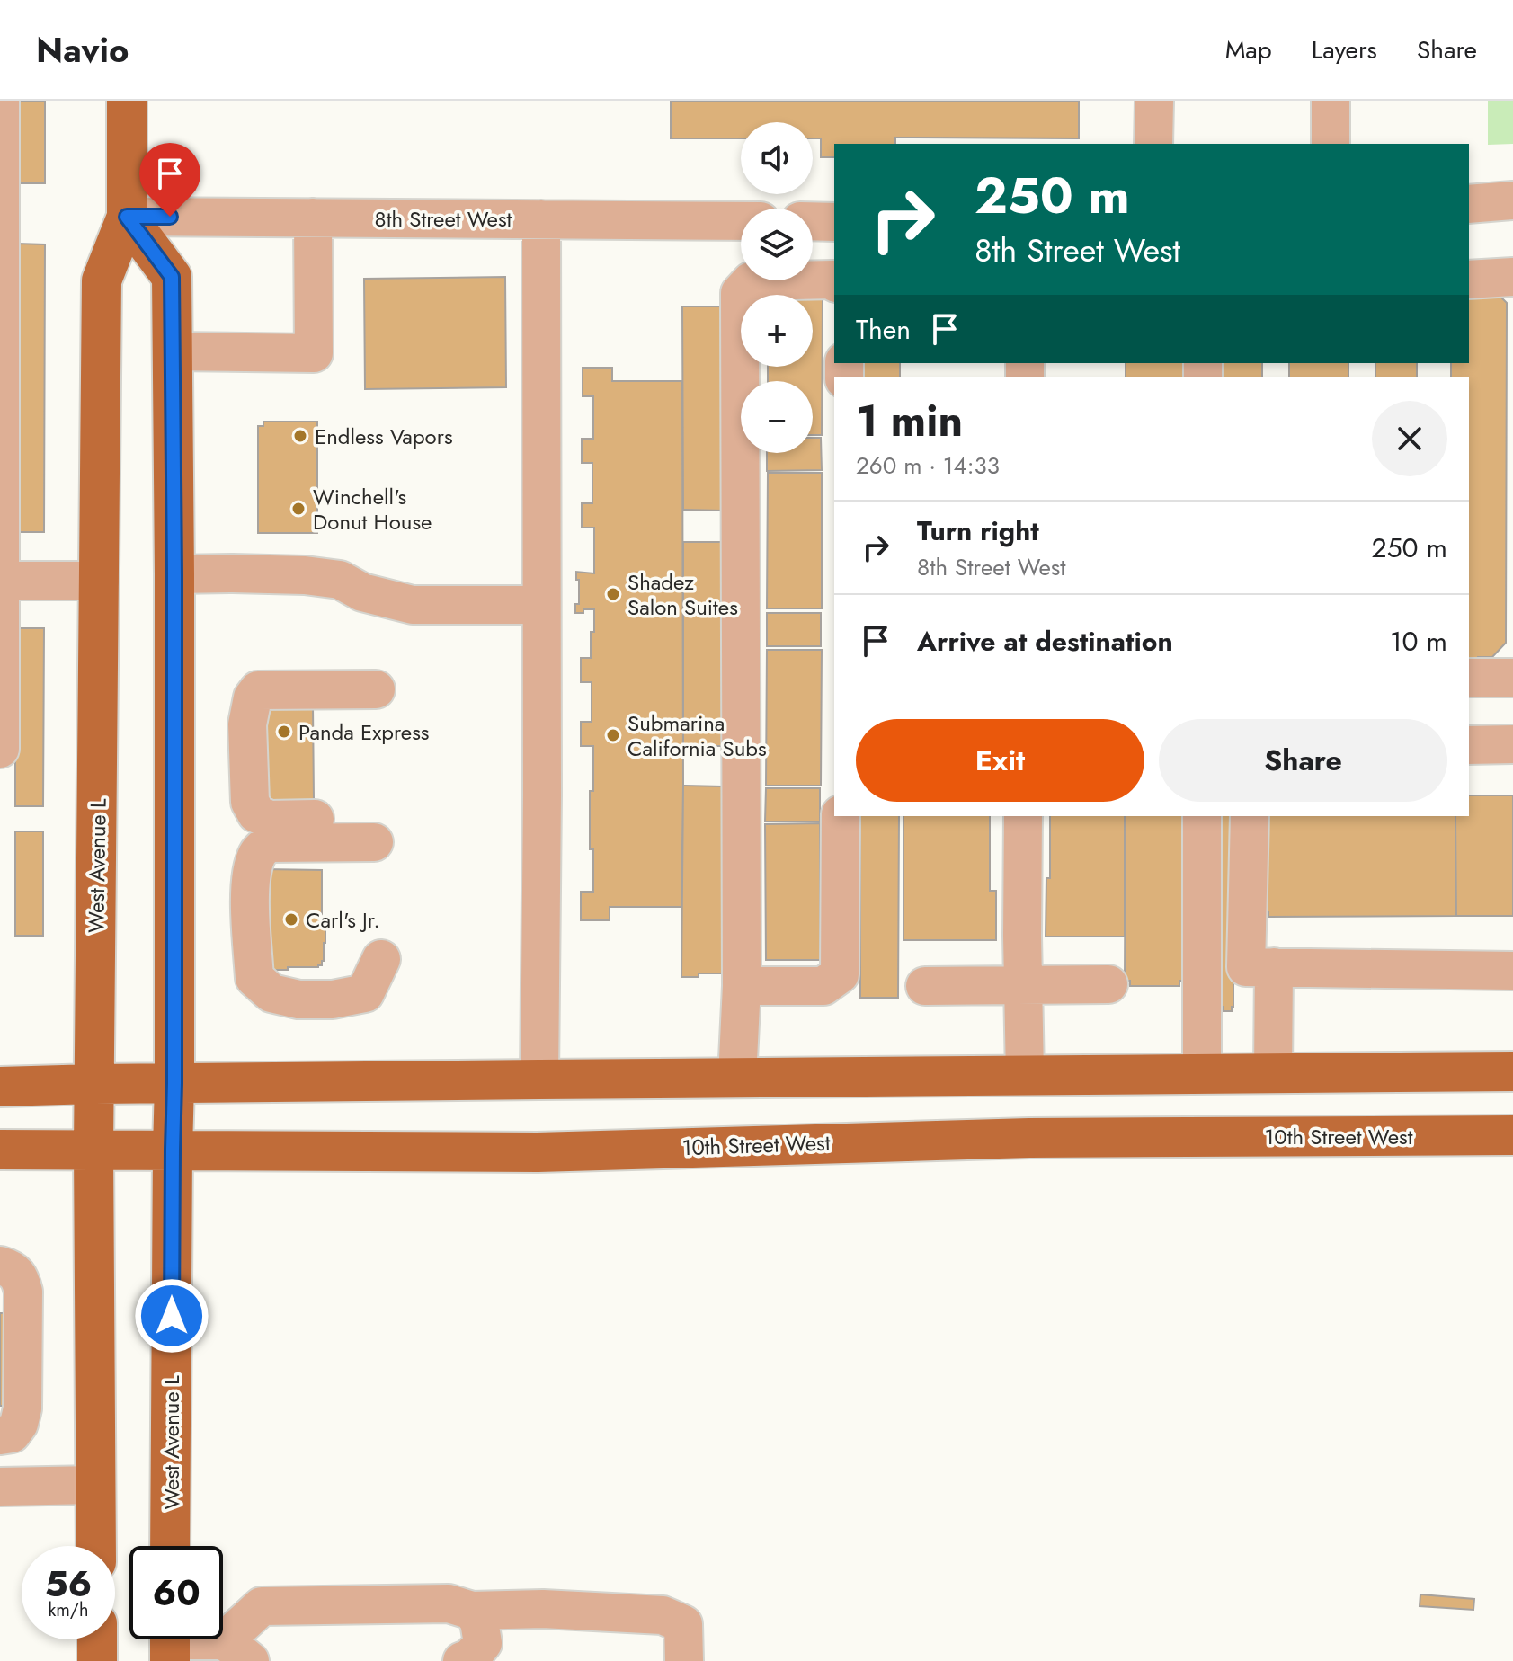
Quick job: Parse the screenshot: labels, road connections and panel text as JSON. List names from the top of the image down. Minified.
{"streets":{"main road":["West Avenue L","10th Street West"],"street":["8th Street West"]},"crossings":[["8th Street West","West Avenue L"],["West Avenue L","10th Street West"]],"places":["Endless Vapors","Winchell's Donut House","Shadez Salon Suites","Panda Express","Submarina California Subs","Carl's Jr."],"page":{"header":"Navio","nav":["Map","Layers","Share"],"map_buttons":["+","−"],"turn":["250 m","8th Street West"],"then":"Then","heading":["1 min","260 m · 14:33"],"list":[{"name":"Turn right","note":"8th Street West","value":"250 m"},{"name":"Arrive at destination","value":"10 m"}],"buttons":["Exit","Share"],"speed":"56 km/h","limit":"60"}}
